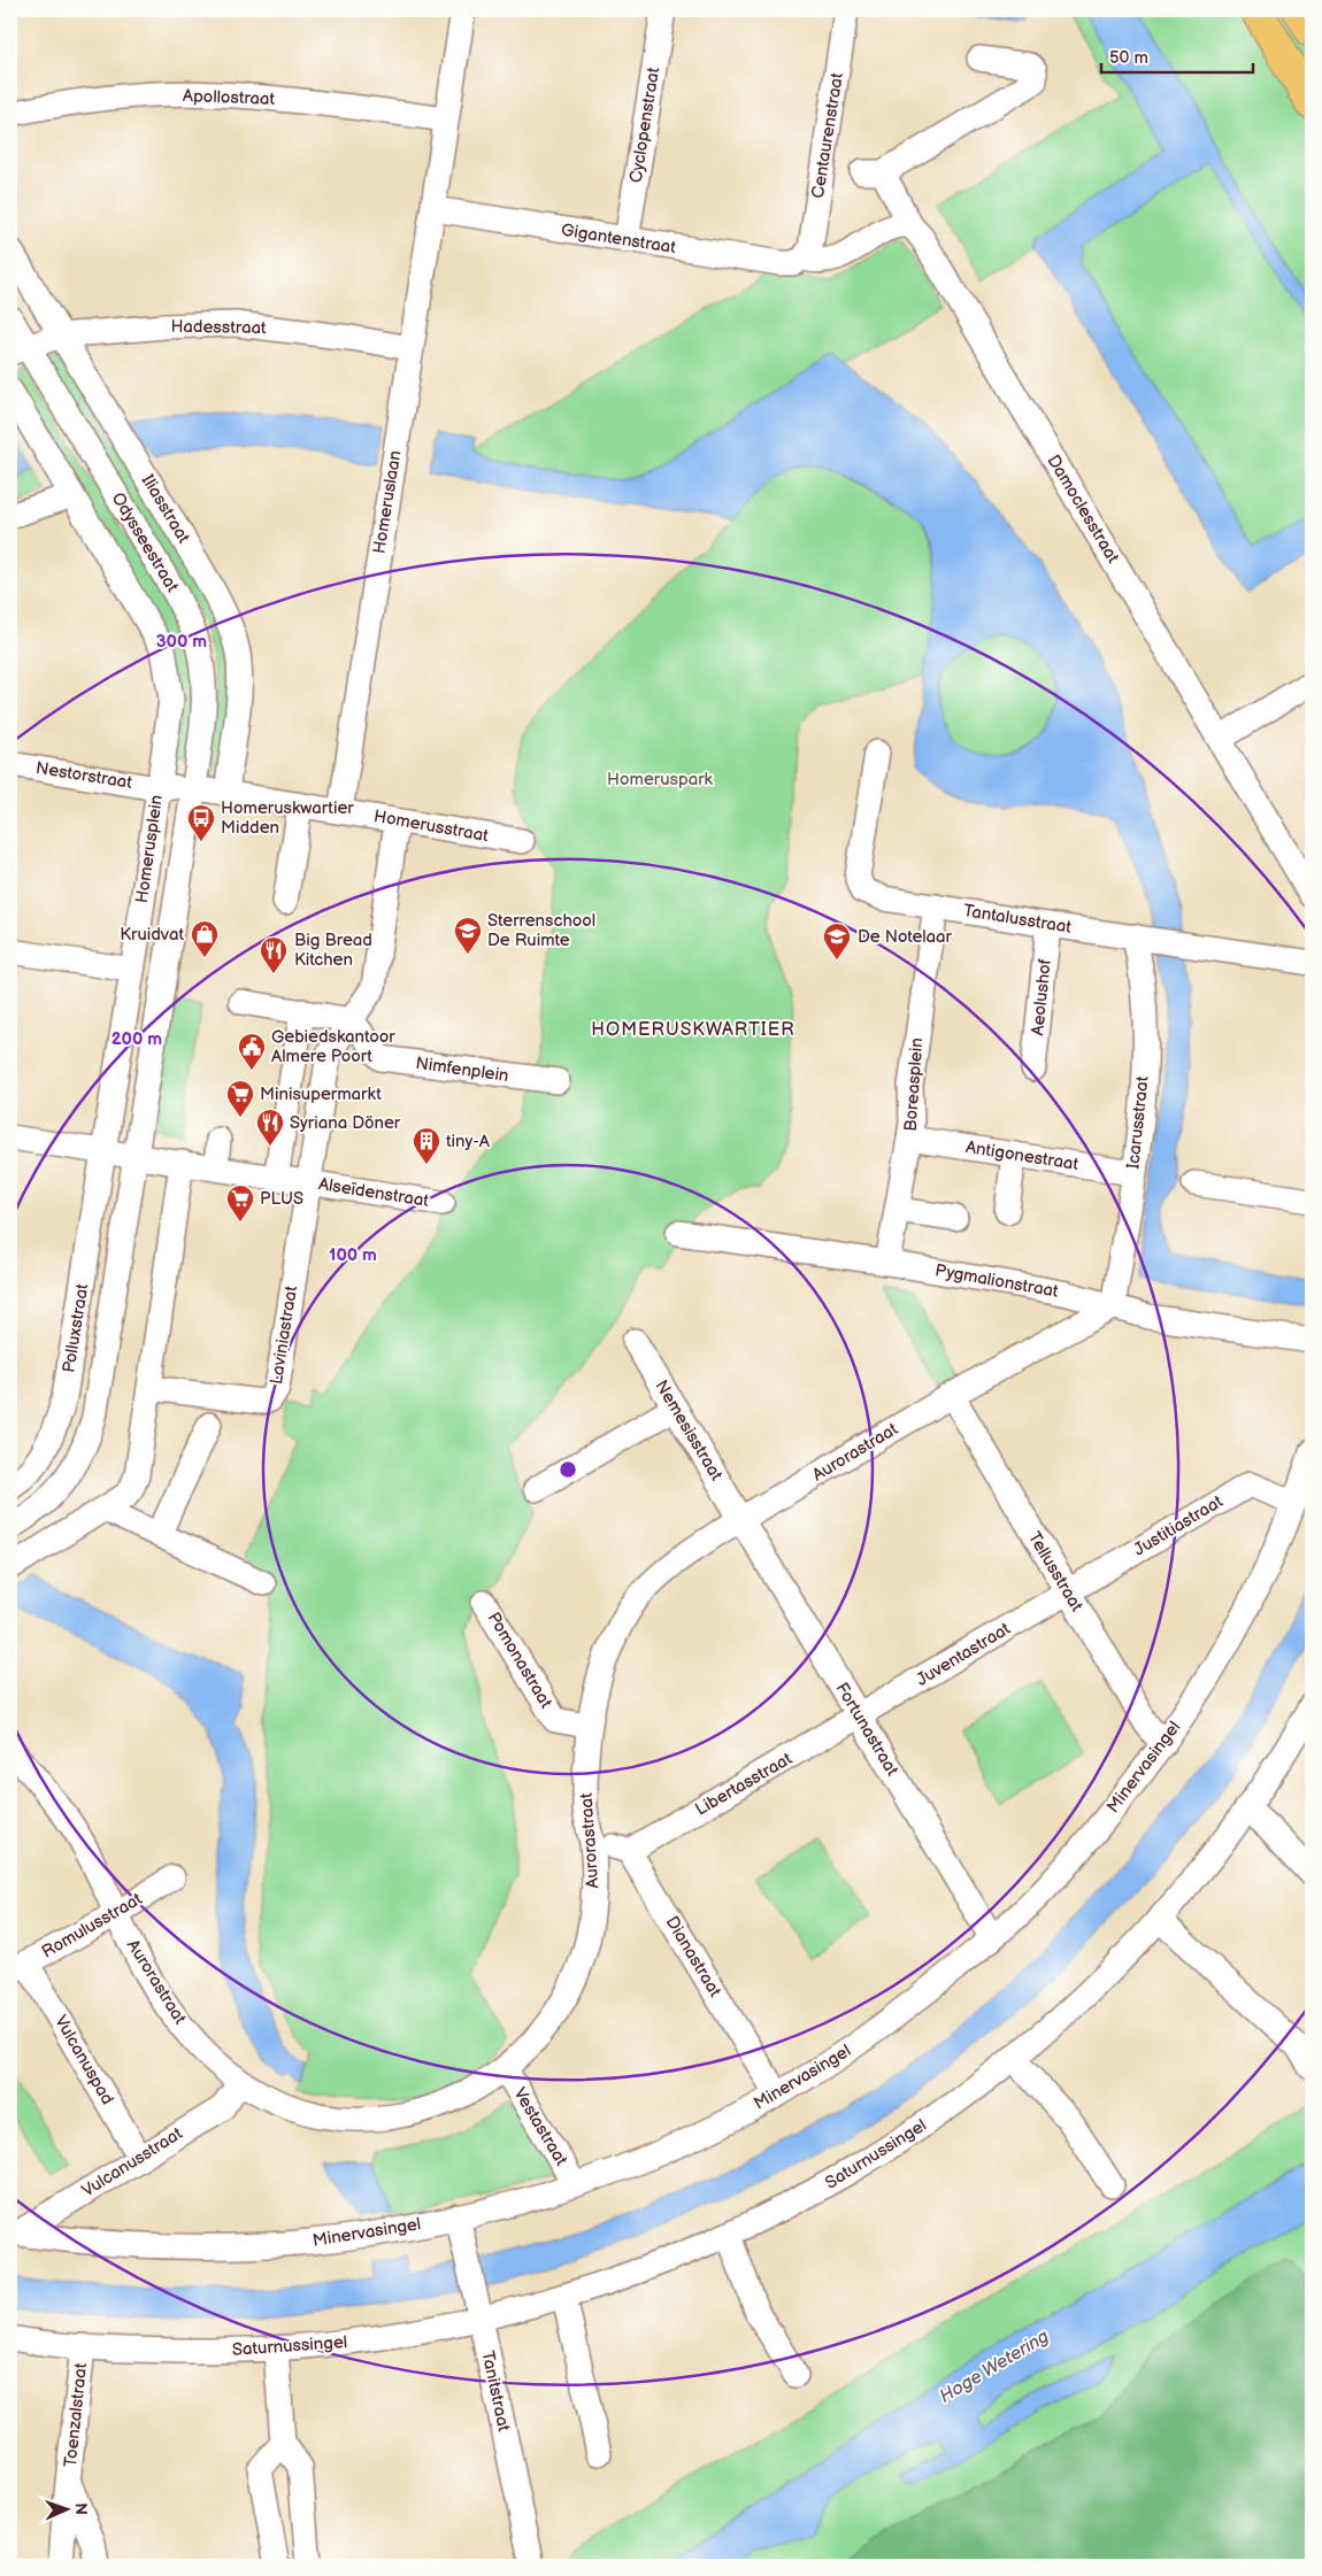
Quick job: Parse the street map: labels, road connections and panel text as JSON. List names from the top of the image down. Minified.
{"streets":{"street":["Apollostraat","Cyclopenstraat","Centaurenstraat","Gigantenstraat","Hadesstraat","Homeruslaan","Iliasstraat","Damoclesstraat","Odysseestraat","Nestorstraat","Homerusstraat","Homerusplein","Tantalusstraat","Aeolushof","Nimfenplein","Boreasplein","Icarusstraat","Antigonestraat","Alseïdenstraat","Pygmalionstraat","Polluxstraat","Laviniastraat","Nemesisstraat","Aurorastraat","Justitiastraat","Tellusstraat","Juventastraat","Pomonastraat","Fortunastraat","Minervasingel","Libertasstraat","Romulusstraat","Dianastraat","Vulcanuspad","Vestastraat","Saturnussingel","Vulcanusstraat","Tanitstraat","Toenzalstraat"]},"crossings":[["Apollostraat","Homeruslaan"],["Cyclopenstraat","Gigantenstraat"],["Centaurenstraat","Gigantenstraat"],["Gigantenstraat","Homeruslaan"],["Hadesstraat","Homeruslaan"],["Hadesstraat","Iliasstraat"],["Hadesstraat","Odysseestraat"],["Homeruslaan","Homerusstraat"],["Odysseestraat","Alseïdenstraat"],["Nestorstraat","Homerusplein"],["Homerusplein","Alseïdenstraat"],["Homerusplein","Polluxstraat"],["Tantalusstraat","Aeolushof"],["Tantalusstraat","Boreasplein"],["Tantalusstraat","Icarusstraat"],["Boreasplein","Antigonestraat"],["Boreasplein","Pygmalionstraat"],["Icarusstraat","Antigonestraat"],["Icarusstraat","Pygmalionstraat"],["Icarusstraat","Aurorastraat"],["Alseïdenstraat","Polluxstraat"],["Alseïdenstraat","Laviniastraat"],["Pygmalionstraat","Aurorastraat"],["Nemesisstraat","Aurorastraat"],["Nemesisstraat","Fortunastraat"],["Aurorastraat","Tellusstraat"],["Aurorastraat","Pomonastraat"],["Aurorastraat","Fortunastraat"],["Aurorastraat","Romulusstraat"],["Aurorastraat","Vestastraat"],["Aurorastraat","Vulcanusstraat"],["Justitiastraat","Tellusstraat"],["Justitiastraat","Juventastraat"],["Justitiastraat","Minervasingel"],["Tellusstraat","Juventastraat"],["Tellusstraat","Minervasingel"],["Juventastraat","Fortunastraat"],["Juventastraat","Libertasstraat"],["Fortunastraat","Minervasingel"],["Fortunastraat","Libertasstraat"],["Minervasingel","Dianastraat"],["Minervasingel","Vestastraat"],["Minervasingel","Vulcanusstraat"],["Minervasingel","Tanitstraat"],["Libertasstraat","Dianastraat"],["Romulusstraat","Vulcanuspad"],["Vulcanuspad","Vulcanusstraat"],["Saturnussingel","Tanitstraat"],["Saturnussingel","Toenzalstraat"]],"districts":["HOMERUSKWARTIER"],"water":["Hoge Wetering"],"parks":["Homeruspark"],"places":{"bus stop":["Homeruskwartier Midden"],"school or university":["Sterrenschool De Ruimte","De Notelaar"],"shop":["Kruidvat"],"restaurant":["Big Bread Kitchen","Syriana Döner"],"public building":["Gebiedskantoor Almere Poort"],"supermarket":["Minisupermarkt","PLUS"],"building":["tiny-A"]},"scale_bar":"50 m","north":"right","rings":["300 m","200 m","100 m"]}
